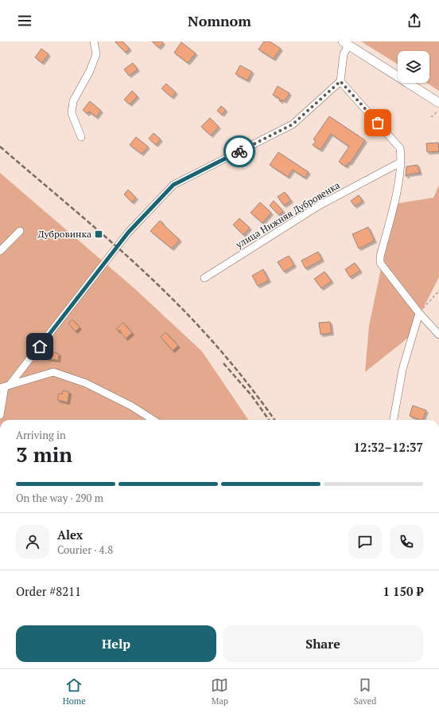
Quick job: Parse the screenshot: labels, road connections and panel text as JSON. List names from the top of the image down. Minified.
{"streets":{"street":["улица Нижняя Дубровенка"]},"places":{"transit":["Дубровинка"]},"page":{"header":"Nomnom","heading":["3 min","Arriving in","12:32–12:37"],"panel":["Alex","Courier · 4.8","Order #8211","1 150 ₽"],"bar":"On the way · 290 m","buttons":["Help","Share"],"tabs":["Home","Map","Saved"]}}
